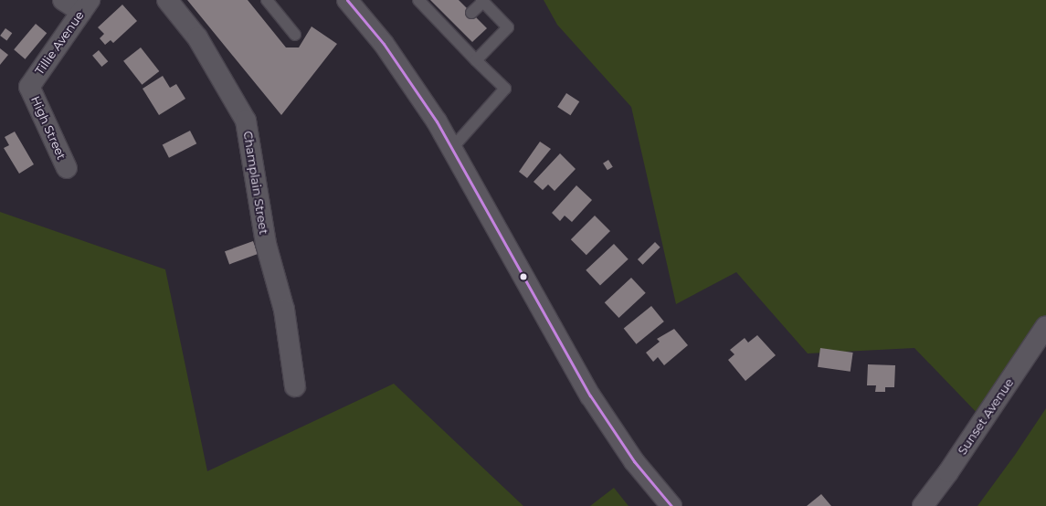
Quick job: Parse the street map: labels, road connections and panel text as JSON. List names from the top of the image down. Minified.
{"streets":{"street":["Tillie Avenue","High Street","Champlain Street","Sunset Avenue"]},"crossings":[["Tillie Avenue","High Street"]]}
